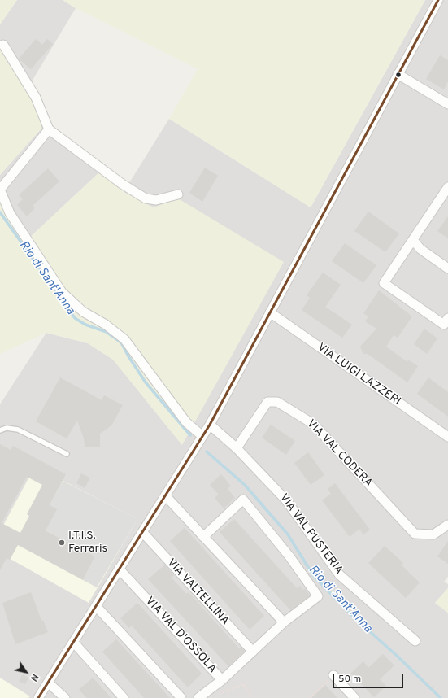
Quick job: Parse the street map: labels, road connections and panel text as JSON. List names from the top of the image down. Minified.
{"streets":{"street":["VIA LUIGI LAZZERI","VIA VAL CODERA","VIA VAL PUSTERIA","VIA VALTELLINA","VIA VAL D'OSSOLA"]},"crossings":[["VIA VAL CODERA","VIA VAL PUSTERIA"]],"water":["Rio di Sant'Anna"],"places":["I.T.I.S. Ferraris"],"scale_bar":"50 m","north":"bottom right"}
